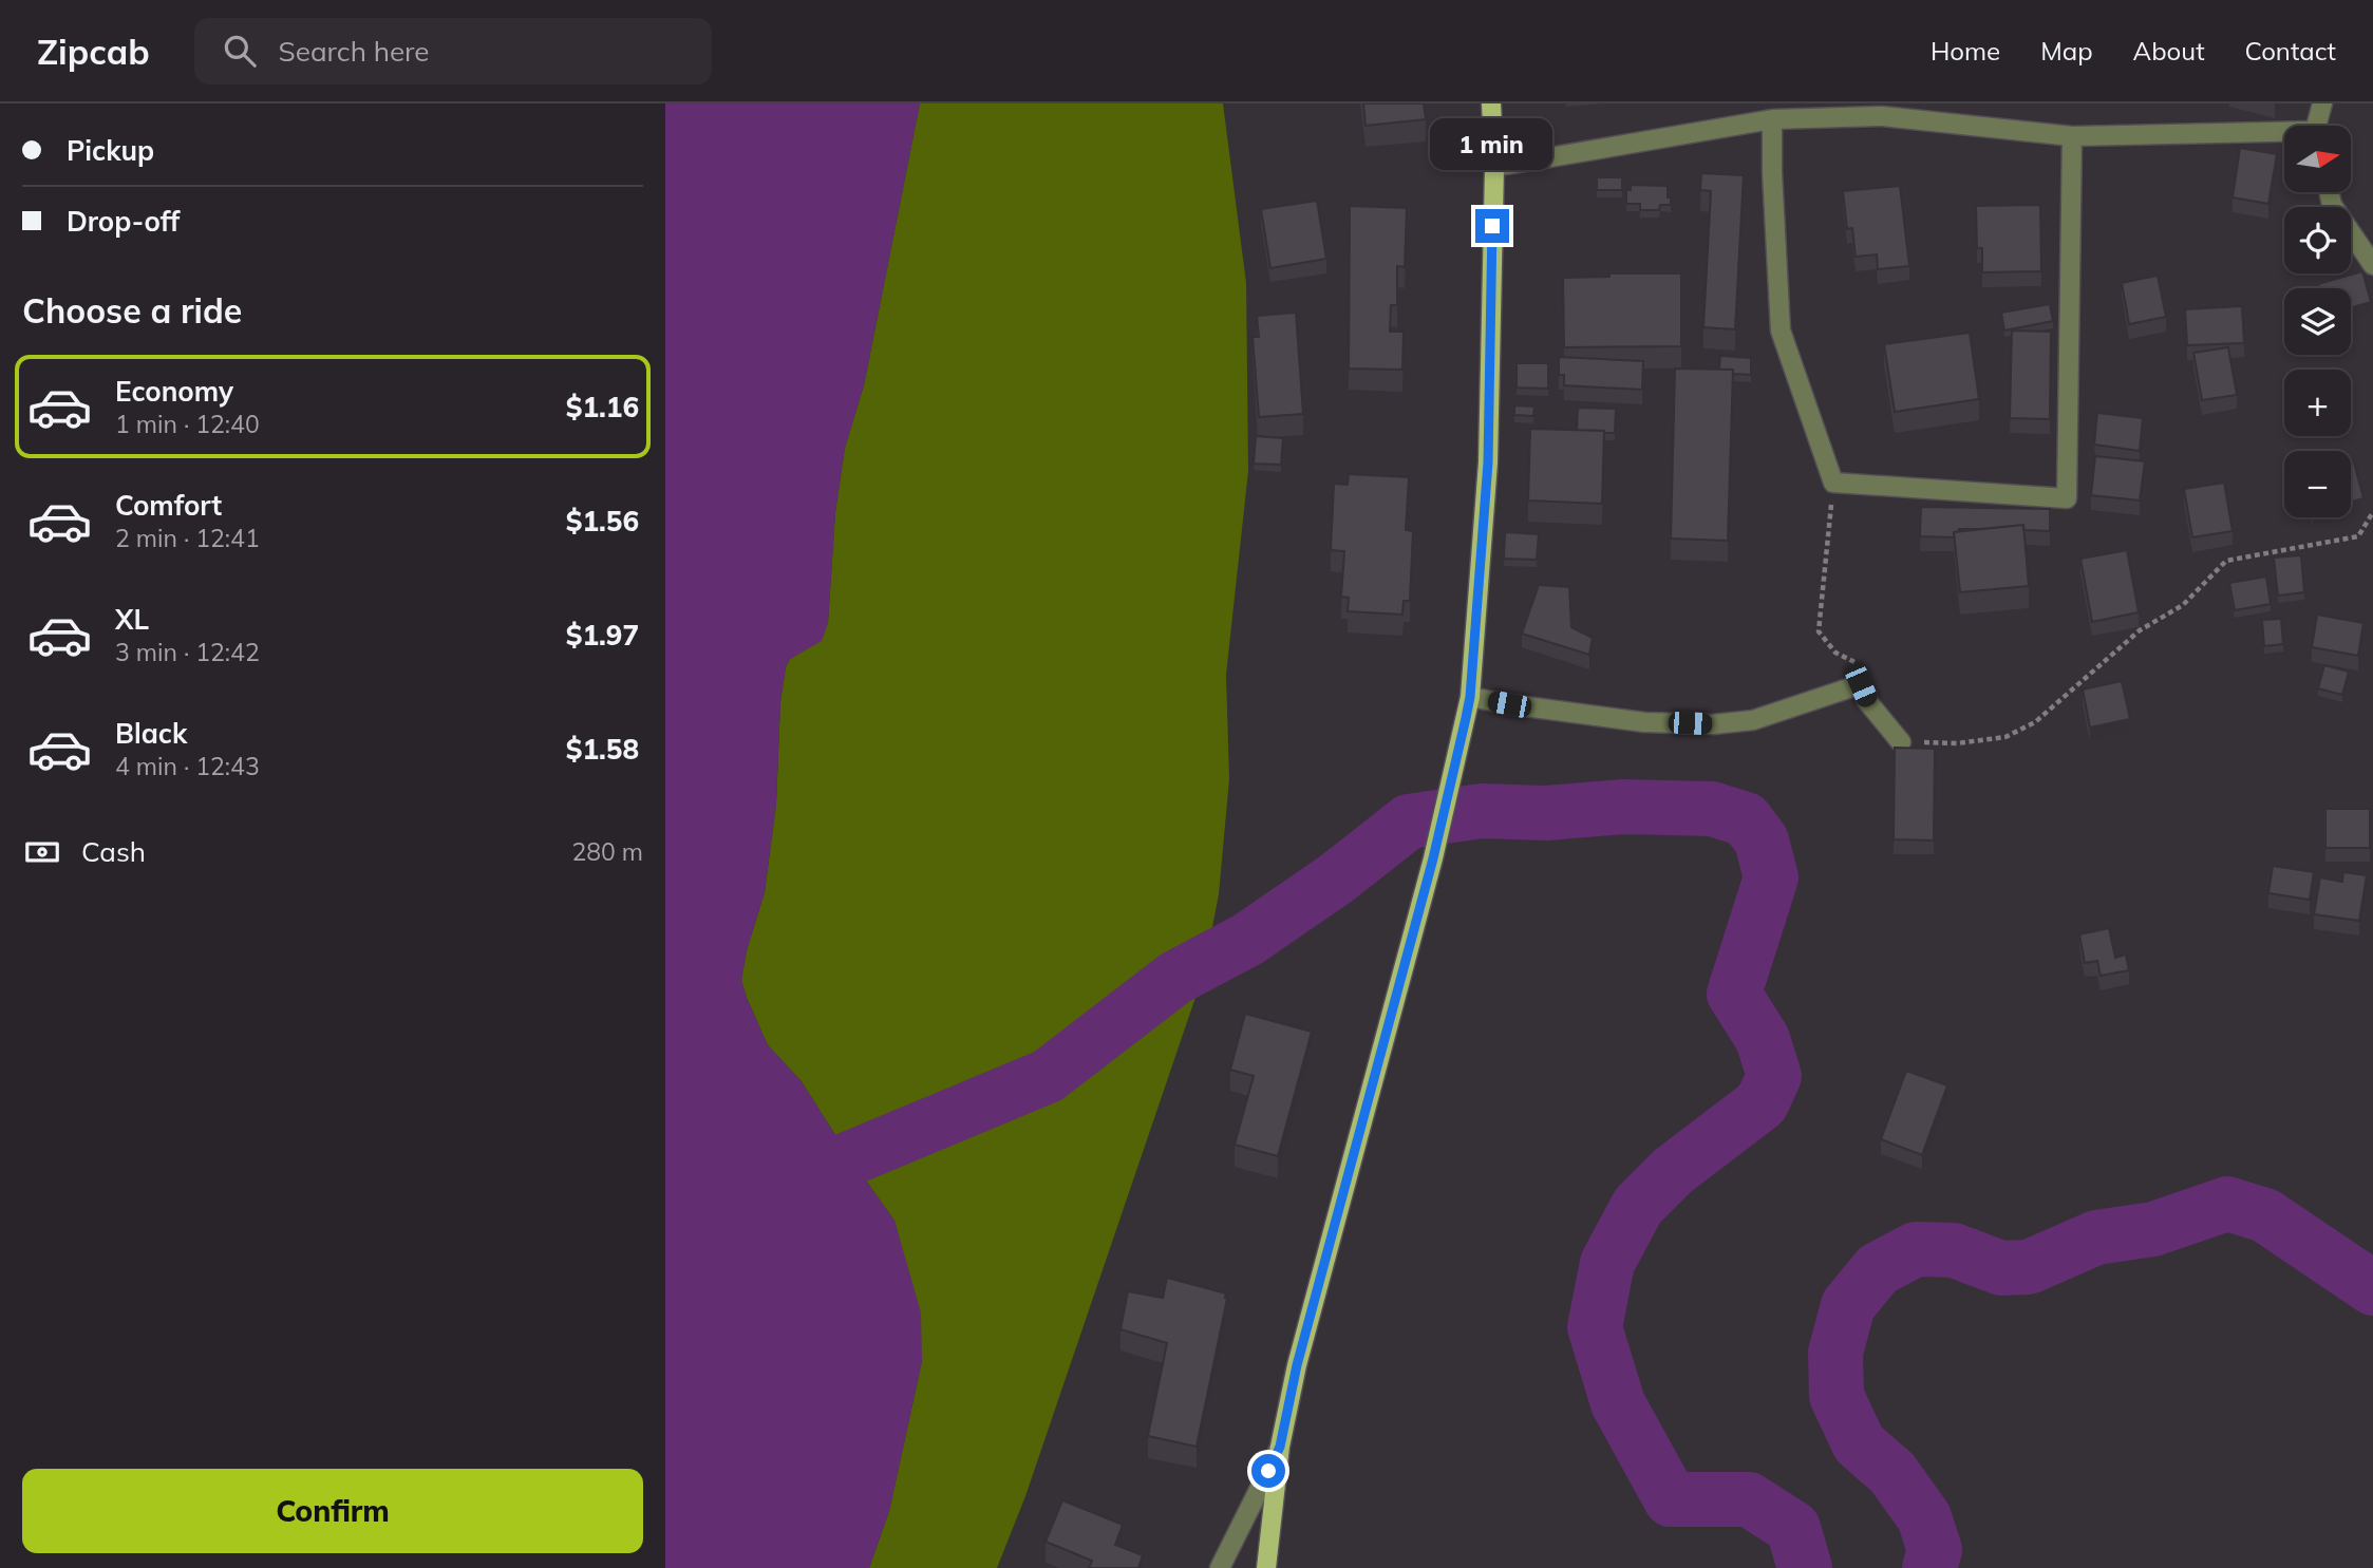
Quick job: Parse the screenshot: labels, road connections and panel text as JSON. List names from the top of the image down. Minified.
{"north":"right","page":{"header":"Zipcab","search":"Search here","nav":["Home","Map","About","Contact"],"banner":["Pickup","Drop-off"],"bubble":"1 min","map_buttons":["+","−"],"heading":"Choose a ride","list":[{"name":"Economy","note":"1 min · 12:40","value":"$1.16"},{"name":"Comfort","note":"2 min · 12:41","value":"$1.56"},{"name":"XL","note":"3 min · 12:42","value":"$1.97"},{"name":"Black","note":"4 min · 12:43","value":"$1.58"}],"pay":["Cash","280 m"],"buttons":"Confirm"}}
